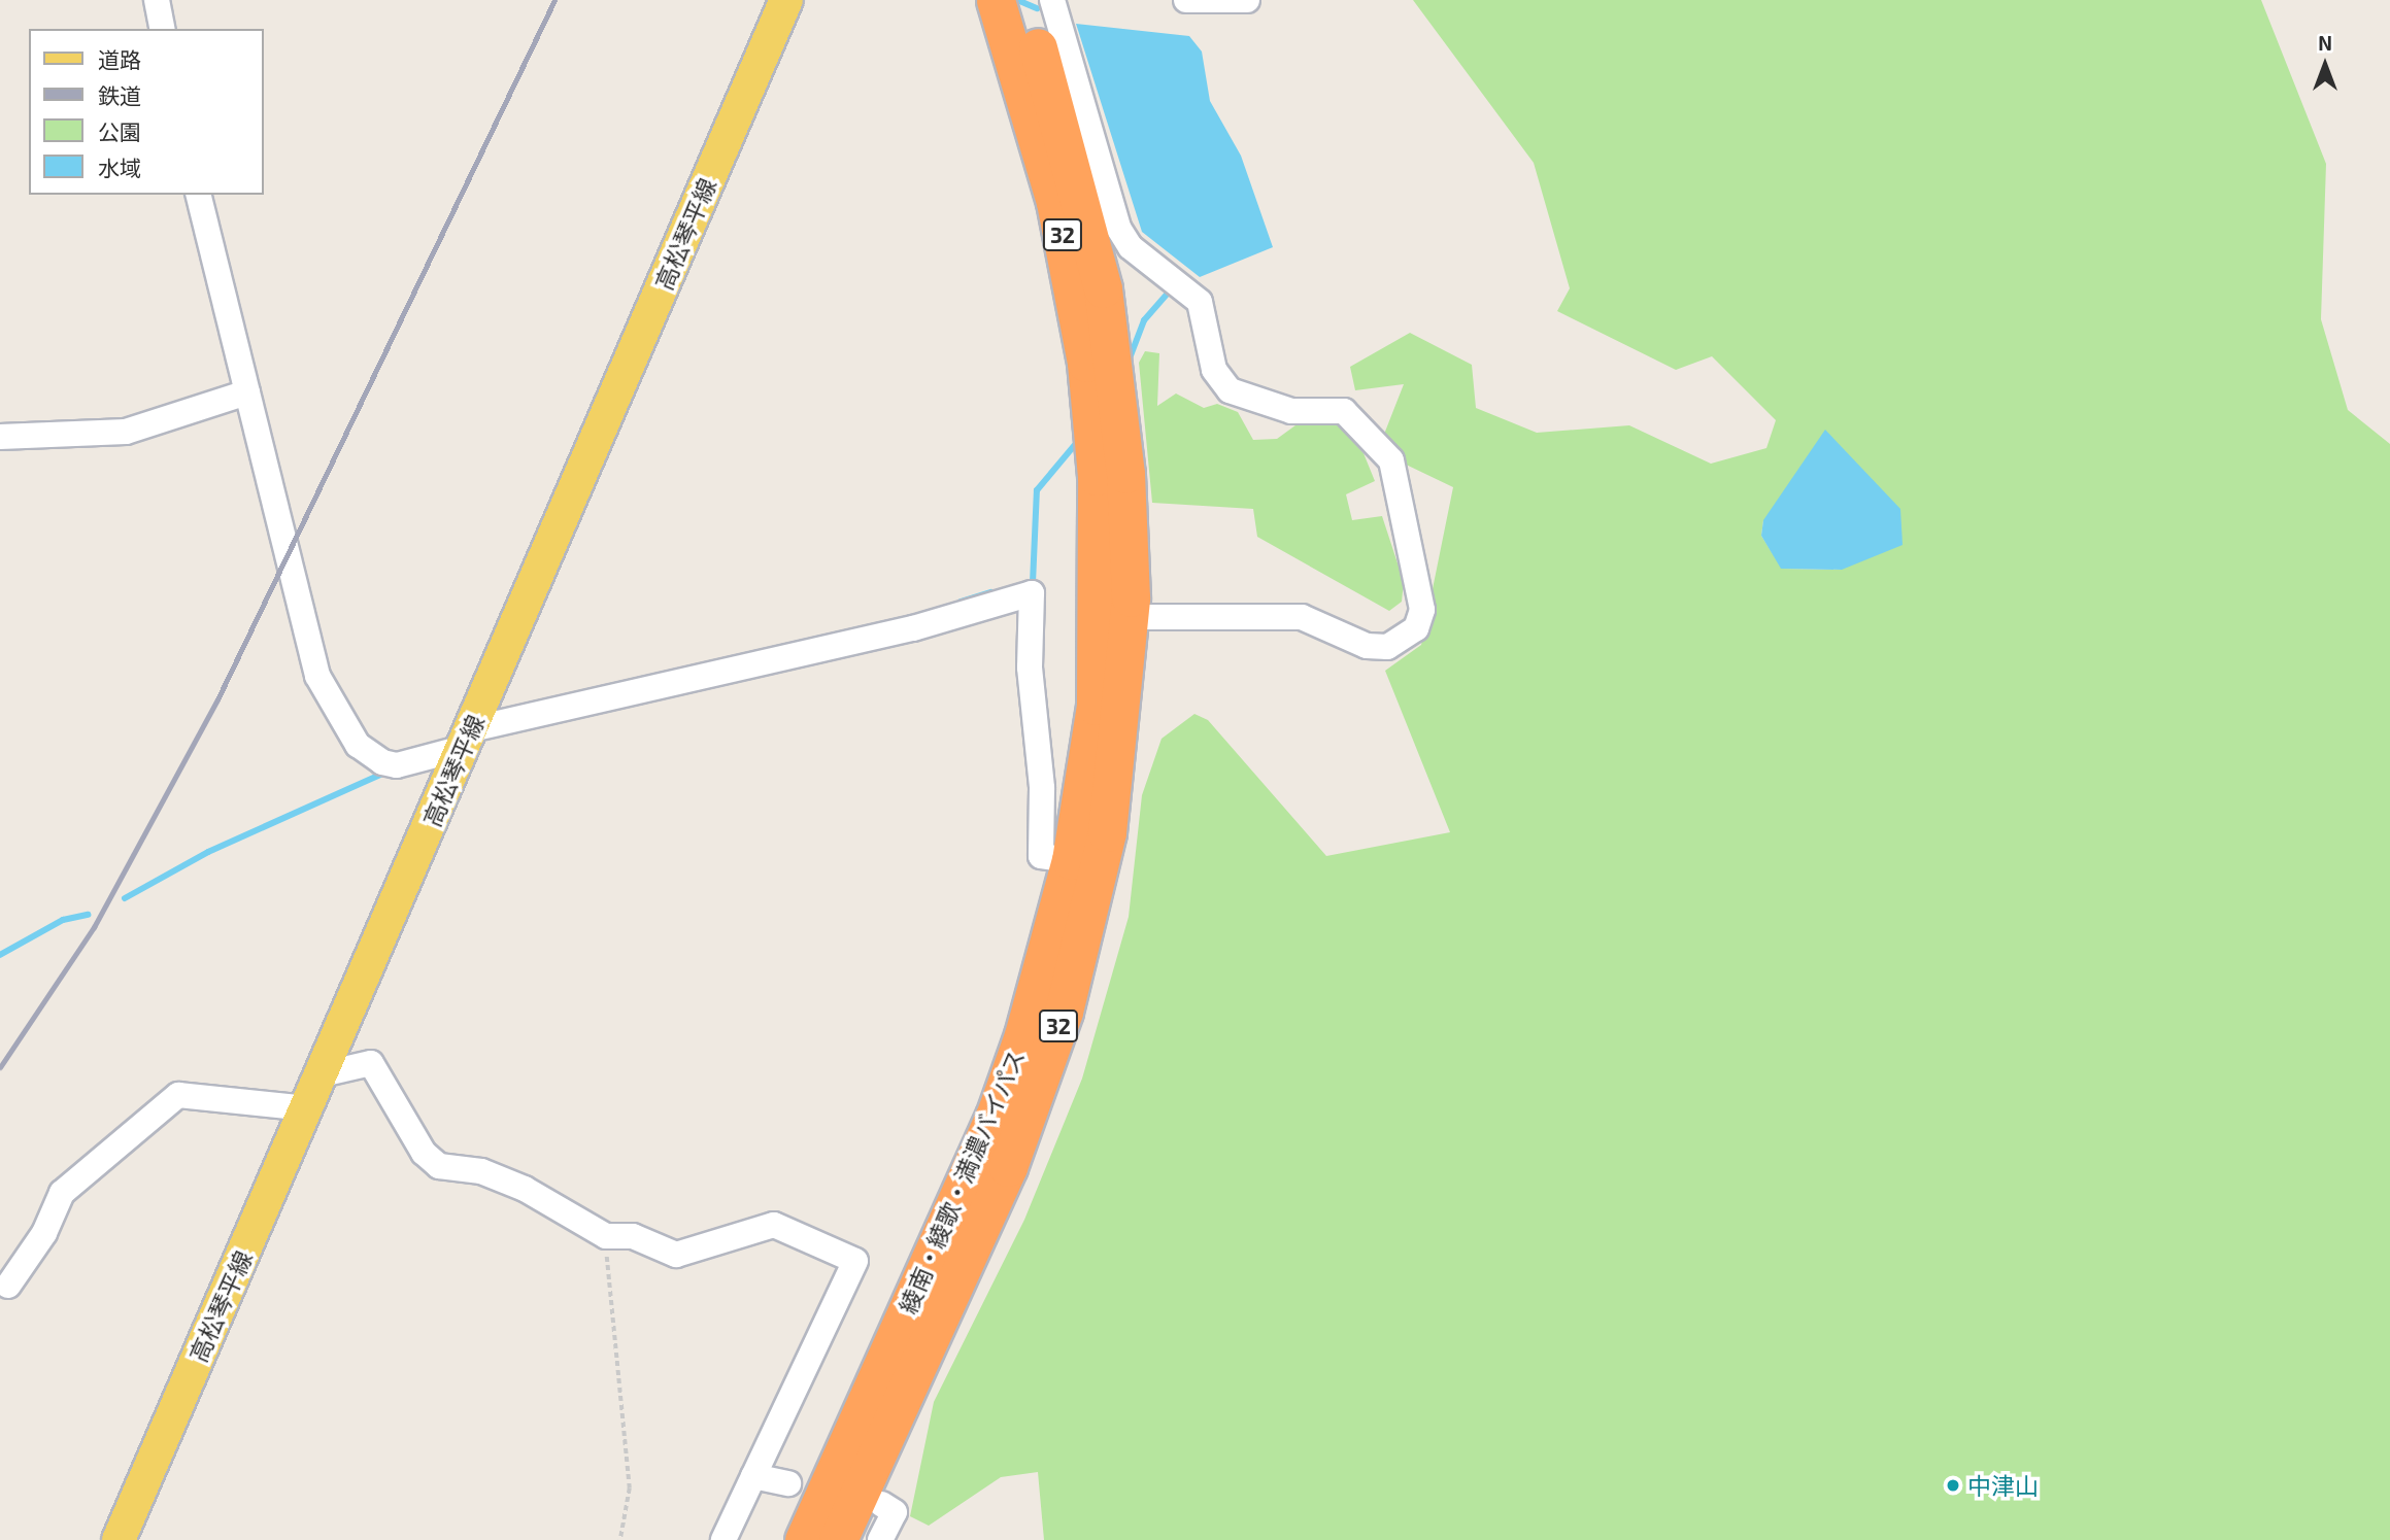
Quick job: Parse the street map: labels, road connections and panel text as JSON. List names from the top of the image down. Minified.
{"streets":{"highway":["32","綾南・綾歌・満濃バイパス"],"main road":["高松琴平線"]},"places":["中津山"],"legend":["道路","鉄道","公園","水域"],"north":"top"}
